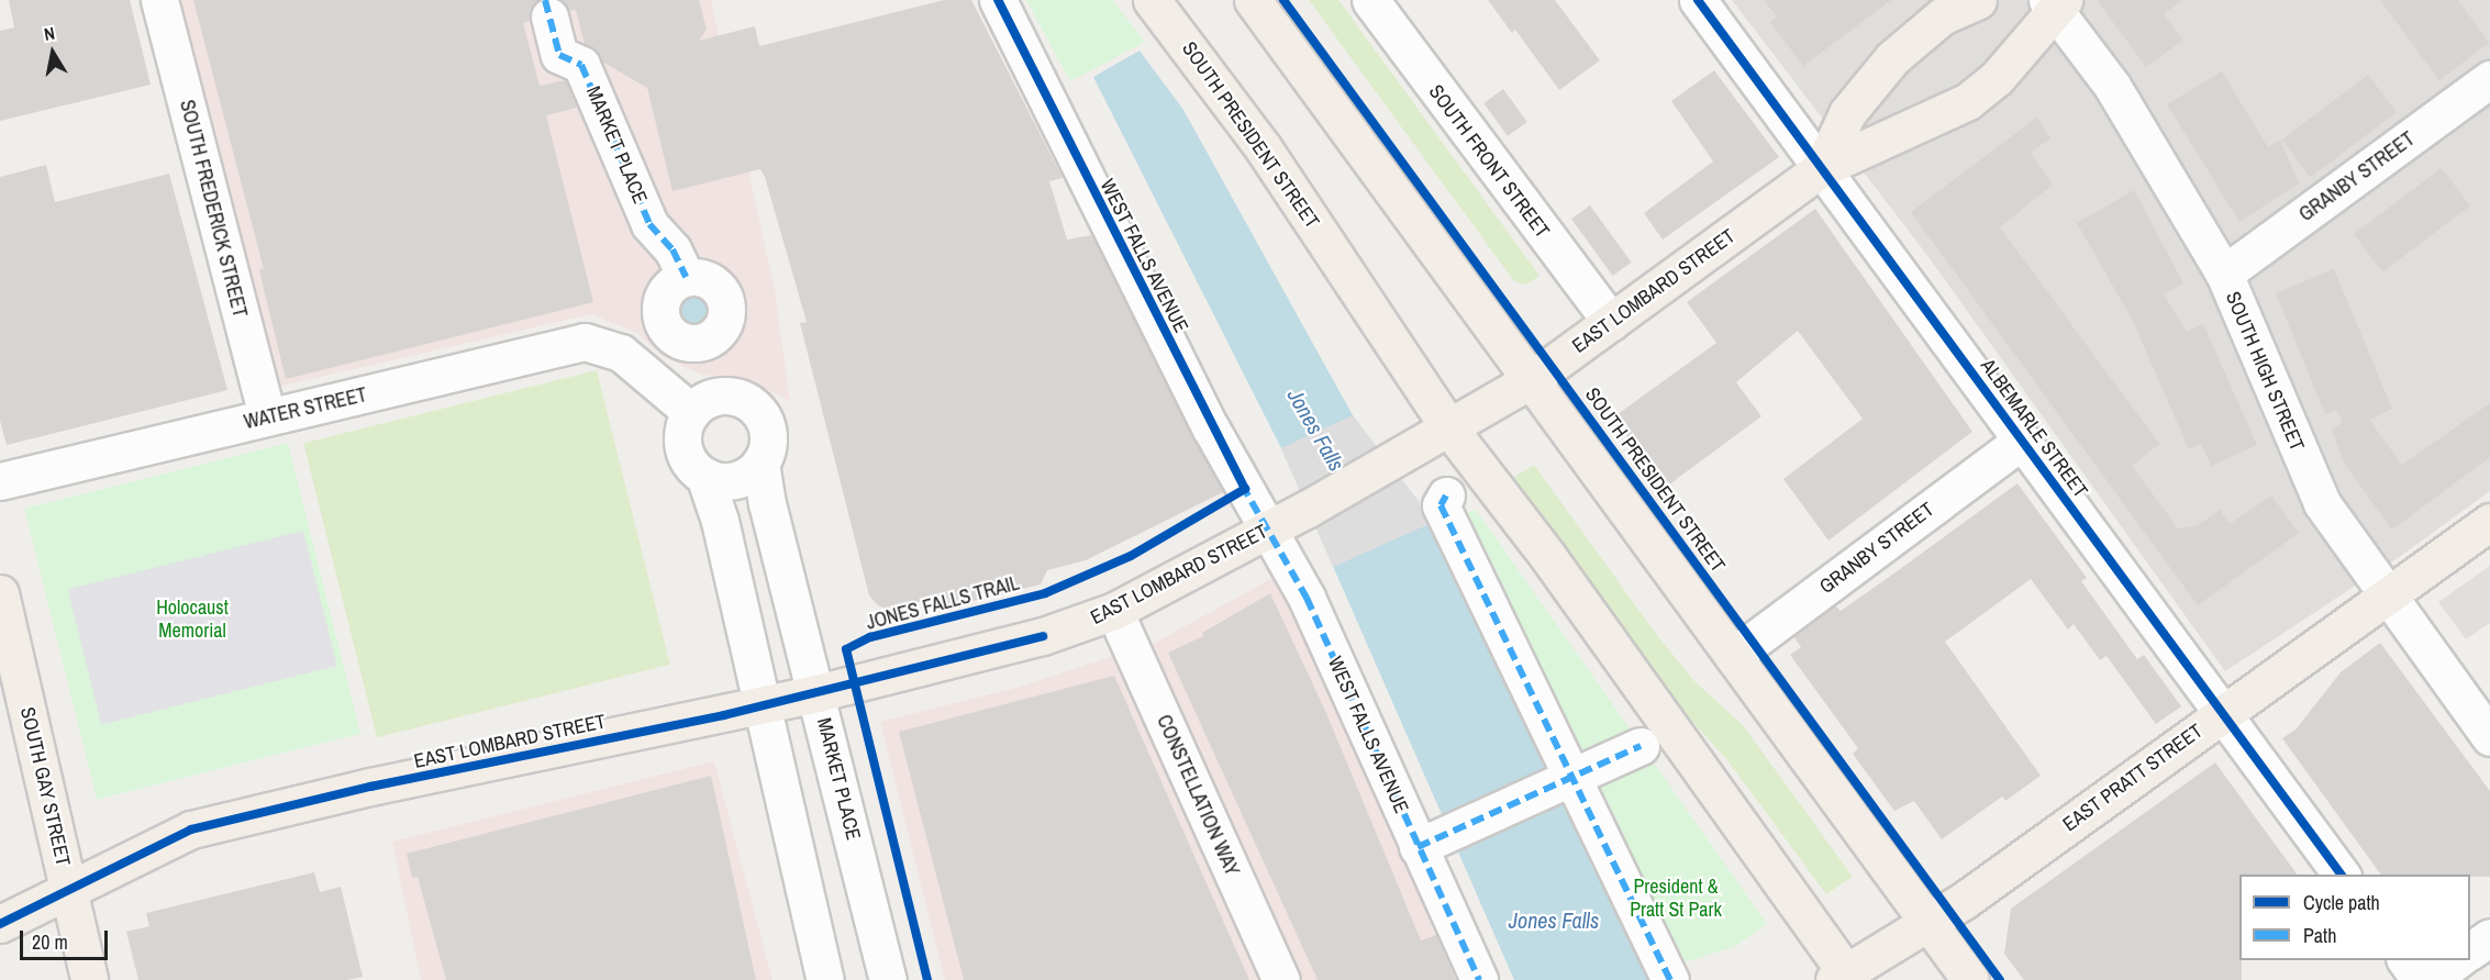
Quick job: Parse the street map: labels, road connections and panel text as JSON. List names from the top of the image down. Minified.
{"streets":{"main road":["SOUTH PRESIDENT STREET","EAST LOMBARD STREET","EAST PRATT STREET","SOUTH GAY STREET"],"street":["MARKET PLACE","SOUTH FRONT STREET","GRANBY STREET","SOUTH FREDERICK STREET","WEST FALLS AVENUE","SOUTH HIGH STREET","WATER STREET","ALBEMARLE STREET","CONSTELLATION WAY"],"cycle path":["JONES FALLS TRAIL"]},"crossings":[["SOUTH PRESIDENT STREET","GRANBY STREET"],["SOUTH PRESIDENT STREET","EAST LOMBARD STREET"],["SOUTH PRESIDENT STREET","EAST PRATT STREET"],["MARKET PLACE","EAST LOMBARD STREET"],["MARKET PLACE","WATER STREET"],["SOUTH FRONT STREET","EAST LOMBARD STREET"],["GRANBY STREET","SOUTH HIGH STREET"],["GRANBY STREET","ALBEMARLE STREET"],["SOUTH FREDERICK STREET","WATER STREET"],["WEST FALLS AVENUE","EAST LOMBARD STREET"],["EAST LOMBARD STREET","SOUTH HIGH STREET"],["EAST LOMBARD STREET","ALBEMARLE STREET"],["EAST LOMBARD STREET","SOUTH GAY STREET"],["EAST LOMBARD STREET","CONSTELLATION WAY"],["SOUTH HIGH STREET","EAST PRATT STREET"],["ALBEMARLE STREET","EAST PRATT STREET"]],"water":["Jones Falls"],"parks":["Holocaust Memorial","President & Pratt St Park"],"legend":["Cycle path","Path"],"scale_bar":"20 m","north":"top"}
